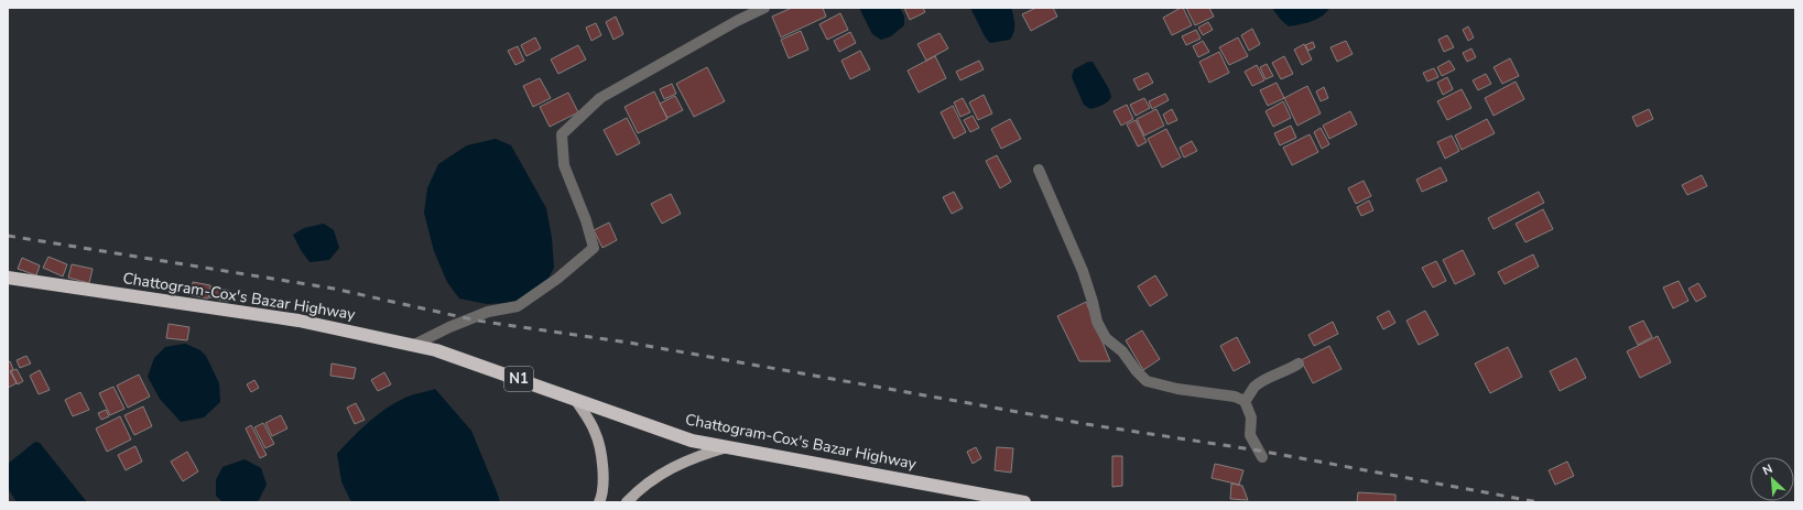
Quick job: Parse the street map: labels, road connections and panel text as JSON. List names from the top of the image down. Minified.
{"streets":{"highway":["Chattogram-Cox's Bazar Highway","N1"]},"north":"top left"}
